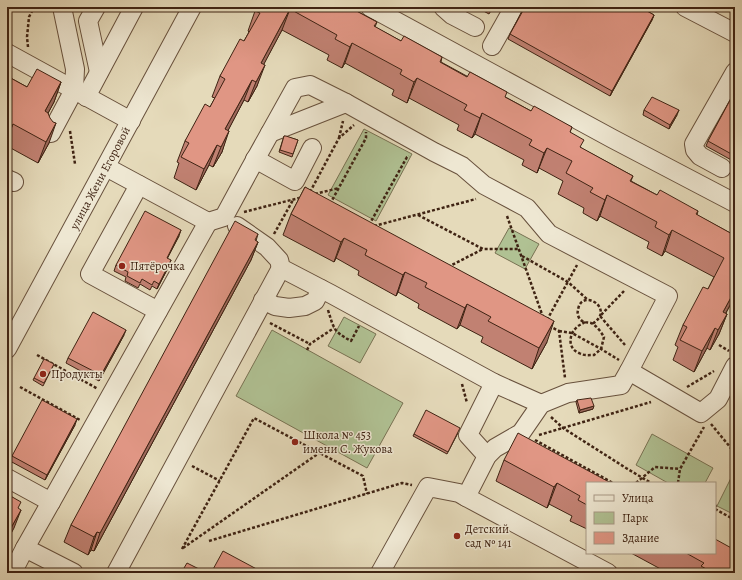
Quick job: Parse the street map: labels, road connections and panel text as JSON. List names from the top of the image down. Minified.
{"streets":{"street":["улица Жени Егоровой"]},"places":["Пятёрочка","Продукты","Школа № 453 имени С. Жукова","Детский сад № 141"],"legend":["Улица","Парк","Здание"]}
